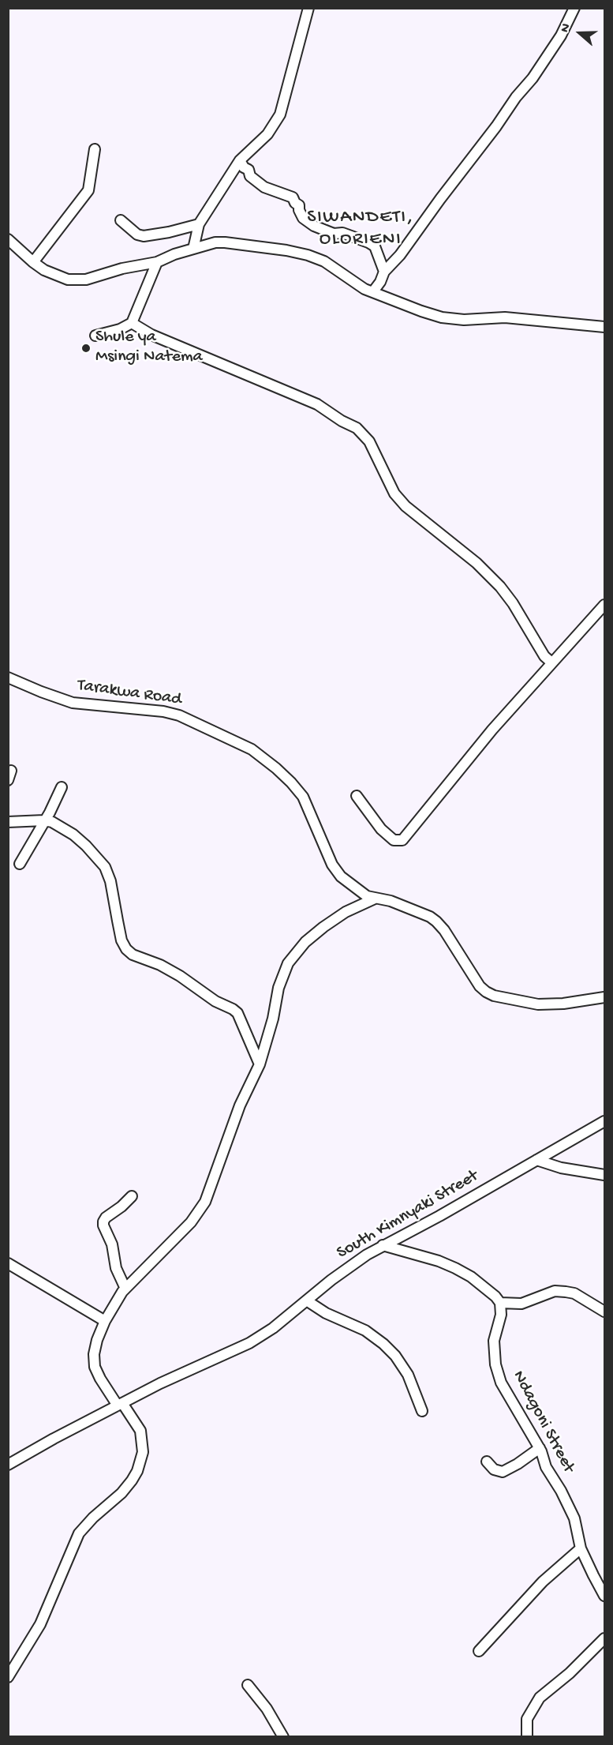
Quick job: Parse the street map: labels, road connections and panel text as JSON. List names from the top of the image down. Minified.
{"streets":{"street":["Tarakwa Road","South Kimnyaki Street","Ndagoni Street"]},"districts":["SIWANDETI, OLORIENI"],"places":["Shule ya Msingi Natema"],"north":"left"}
